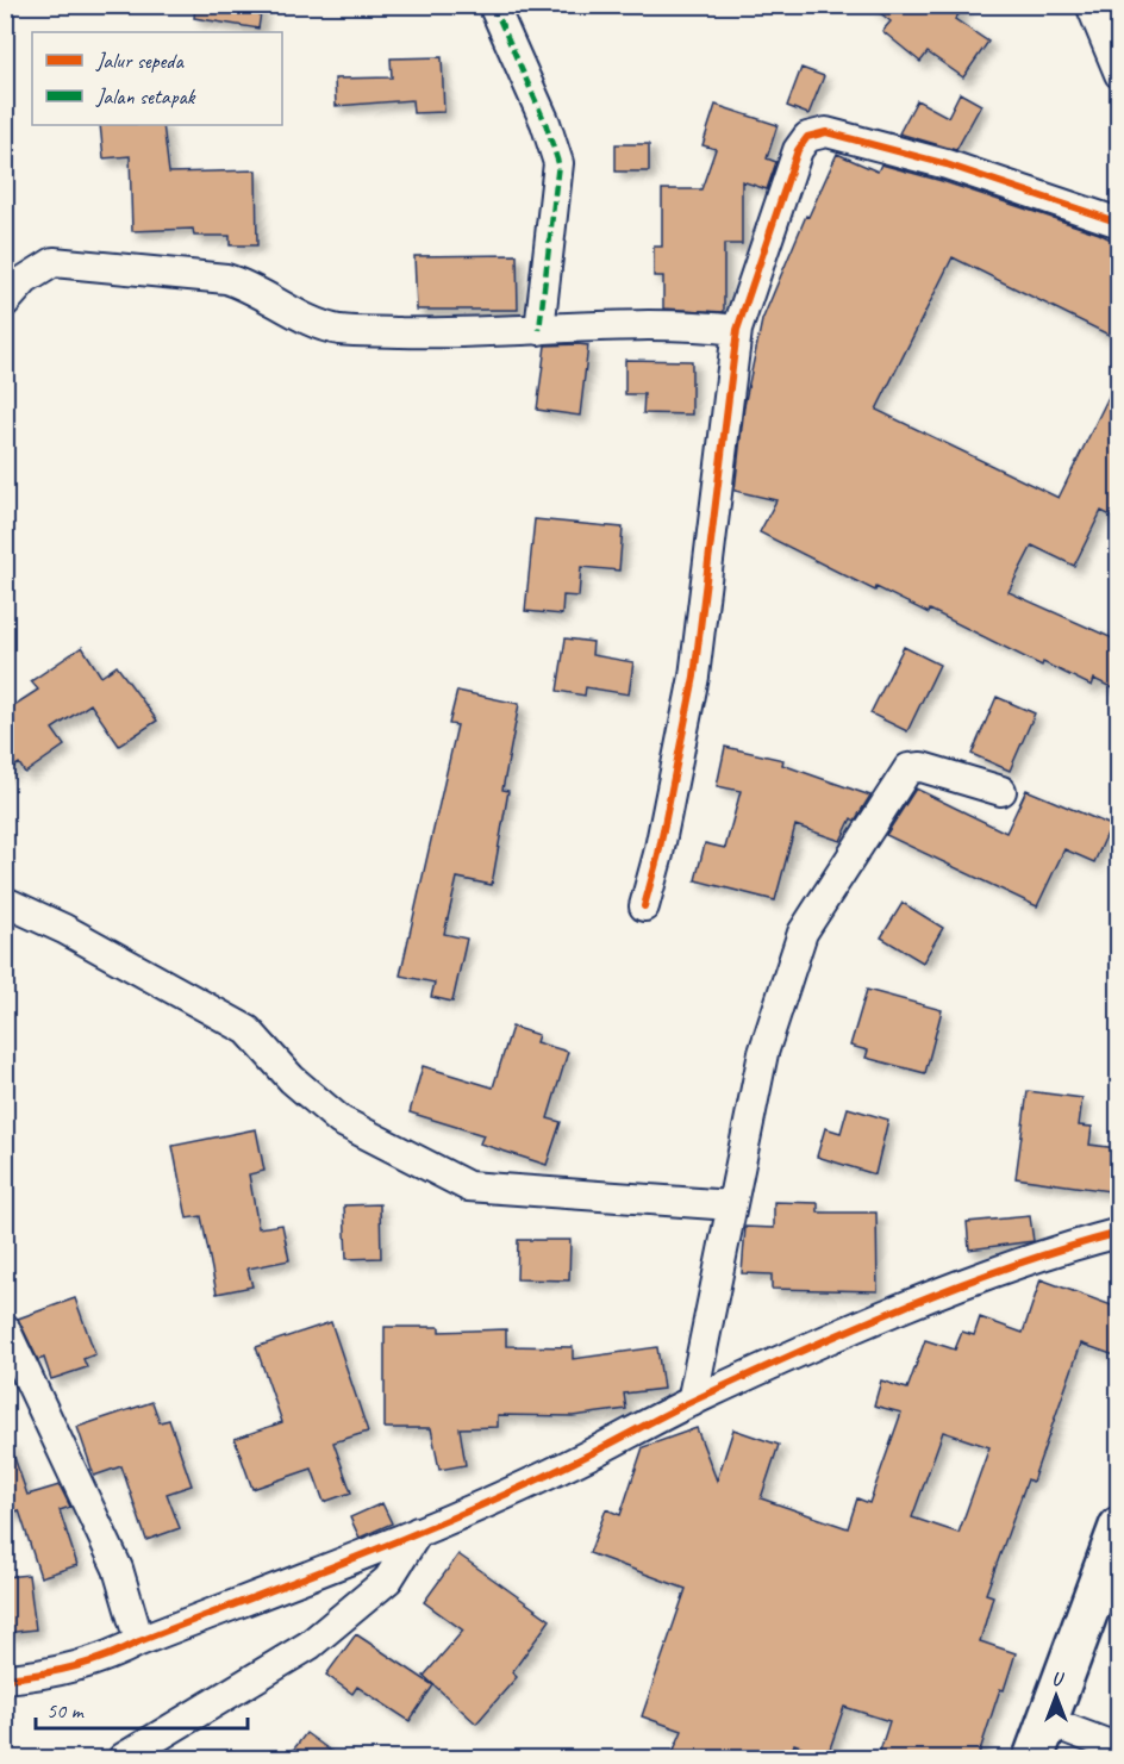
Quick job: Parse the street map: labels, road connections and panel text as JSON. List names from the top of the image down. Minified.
{"legend":["Jalur sepeda","Jalan setapak"],"scale_bar":"50 m","north":"top"}
